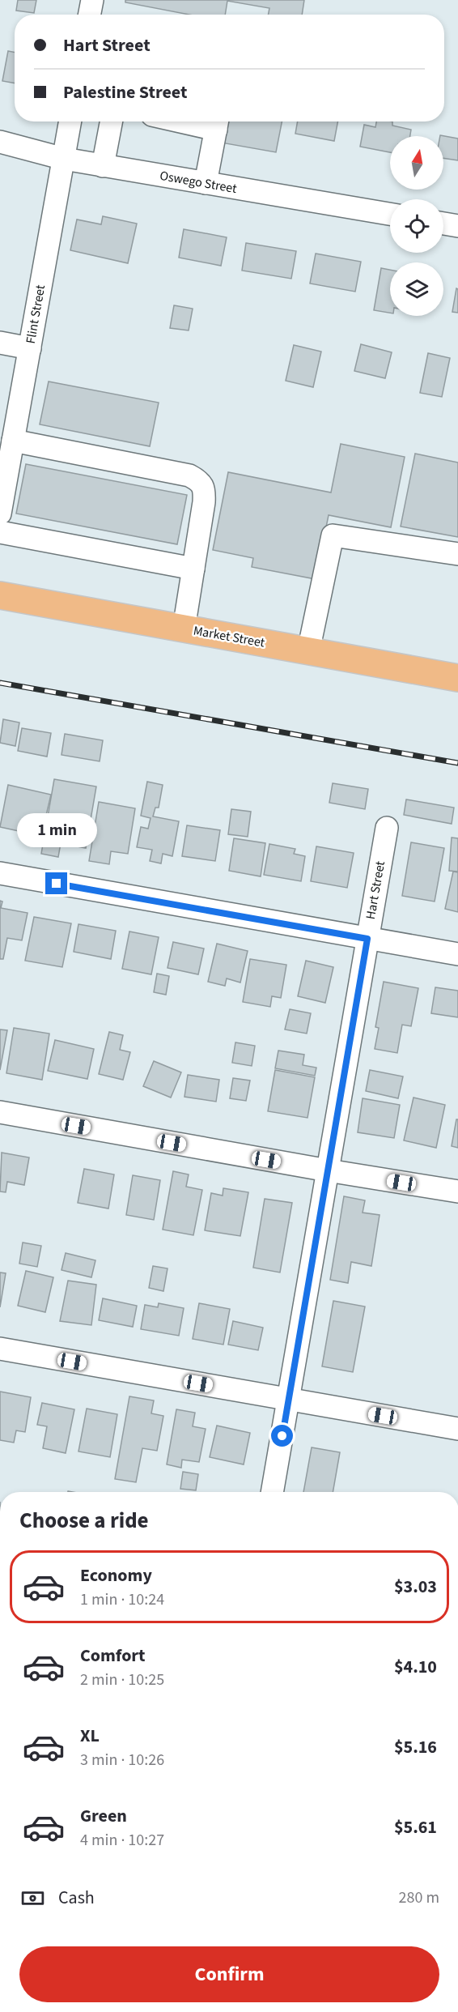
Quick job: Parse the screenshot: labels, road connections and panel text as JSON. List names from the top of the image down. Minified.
{"streets":{"main road":["Market Street"],"street":["Oswego Street","Flint Street","Hart Street"]},"crossings":[["Oswego Street","Flint Street"]],"north":"top","page":{"banner":["Hart Street","Palestine Street"],"bubble":"1 min","heading":"Choose a ride","list":[{"name":"Economy","note":"1 min · 10:24","value":"$3.03"},{"name":"Comfort","note":"2 min · 10:25","value":"$4.10"},{"name":"XL","note":"3 min · 10:26","value":"$5.16"},{"name":"Green","note":"4 min · 10:27","value":"$5.61"}],"pay":["Cash","280 m"],"buttons":"Confirm"}}
